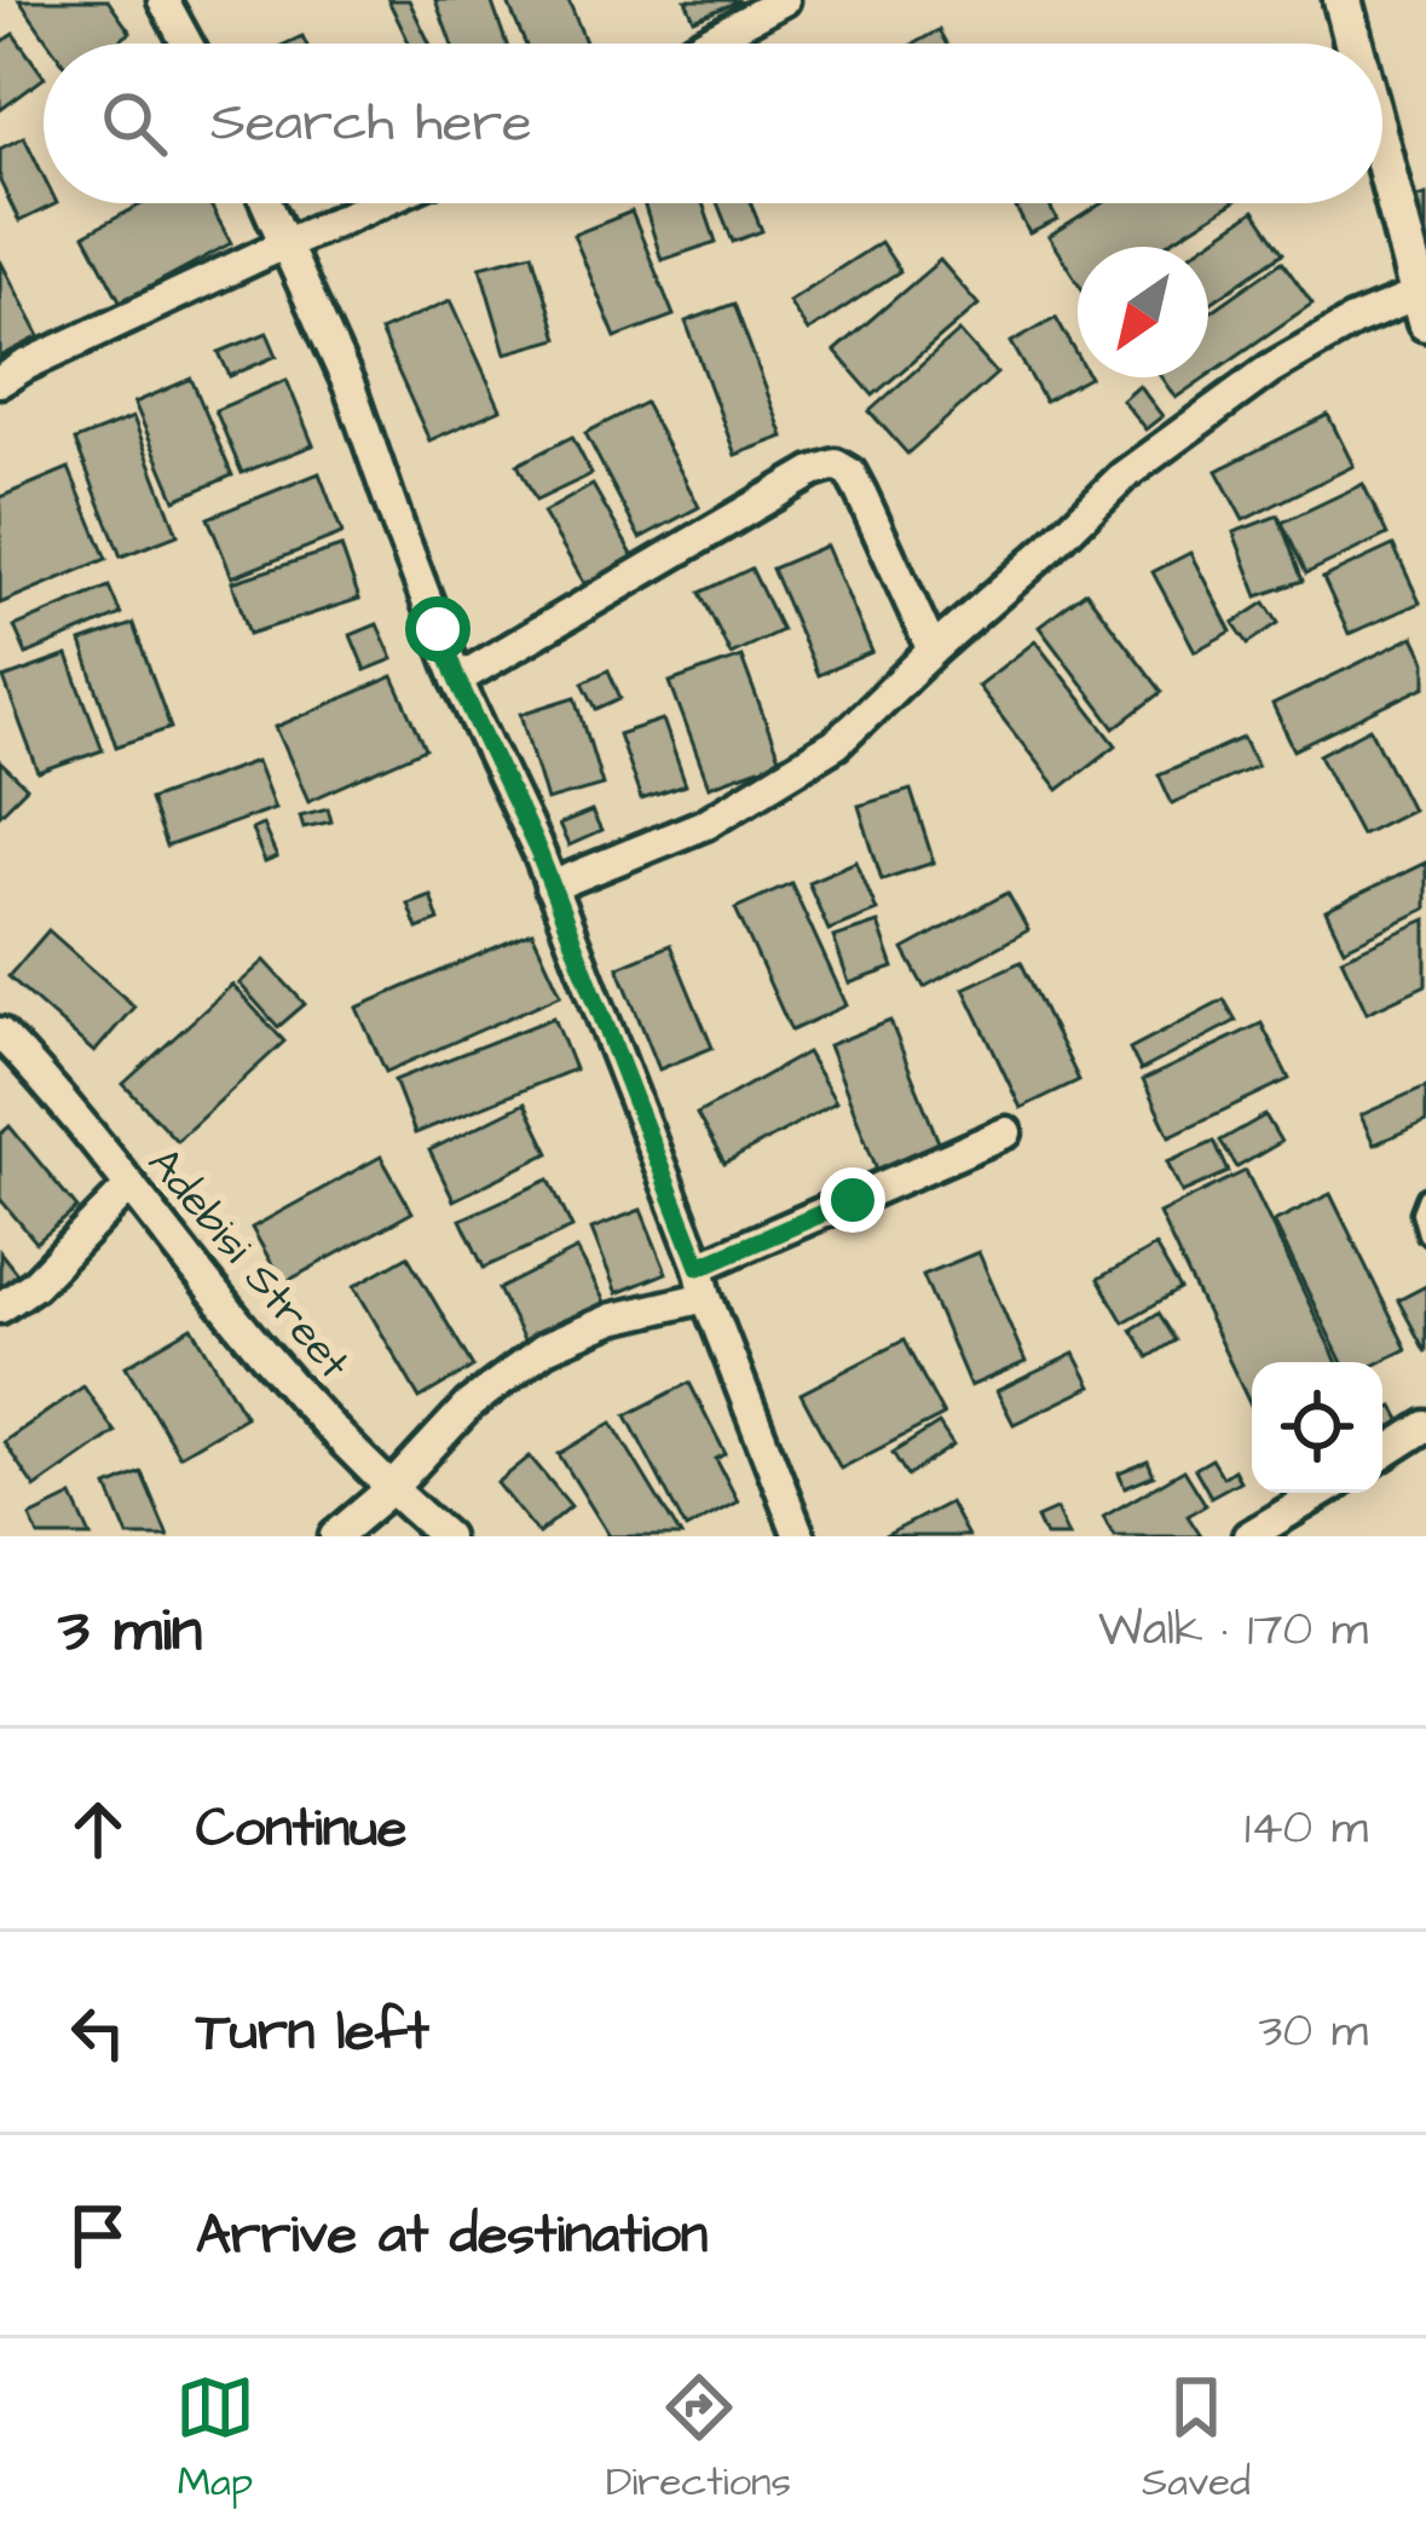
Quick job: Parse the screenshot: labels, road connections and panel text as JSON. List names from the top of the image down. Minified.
{"streets":{"street":["Adebisi Street"]},"north":"bottom left","page":{"search":"Search here","heading":["3 min","Walk · 170 m"],"list":[["Continue","140 m"],["Turn left","30 m"],"Arrive at destination"],"nav":["Map","Directions","Saved"]}}
